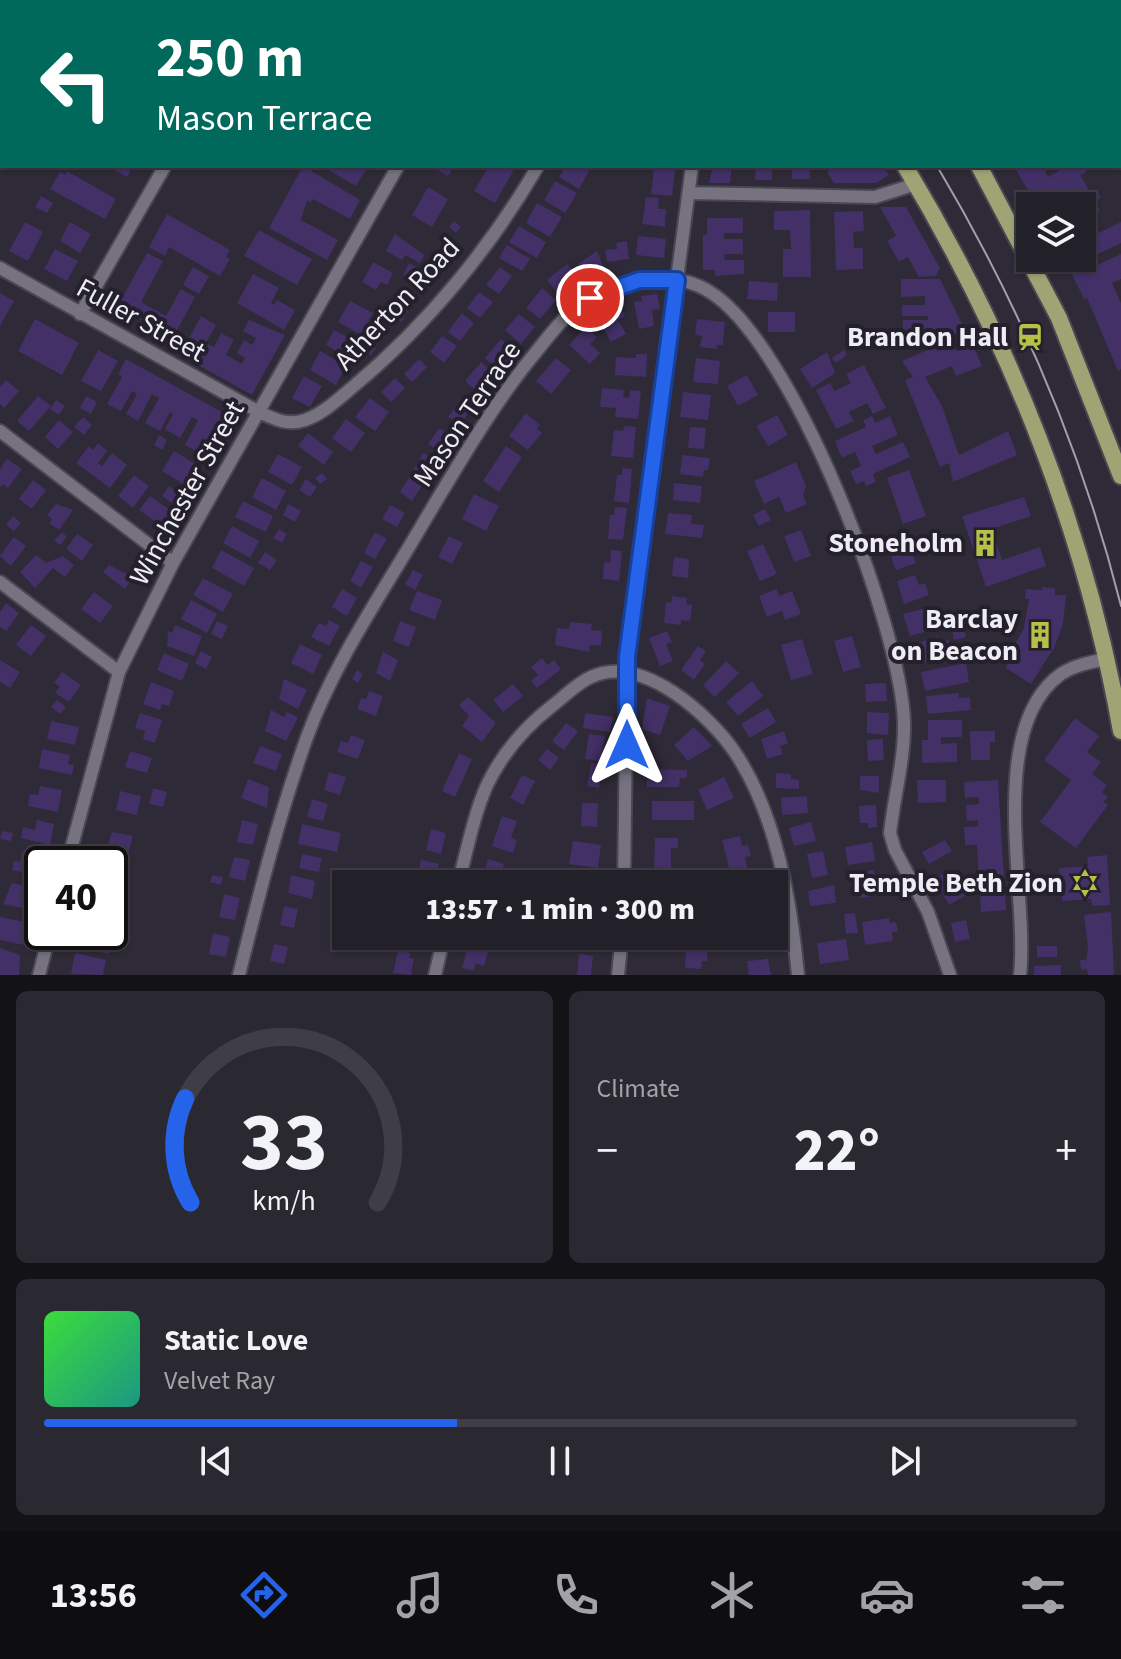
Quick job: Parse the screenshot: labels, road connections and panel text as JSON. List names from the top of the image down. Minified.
{"streets":{"street":["Atherton Road","Fuller Street","Mason Terrace","Winchester Street"]},"crossings":[["Atherton Road","Fuller Street"],["Atherton Road","Winchester Street"],["Fuller Street","Winchester Street"]],"places":{"station":["Brandon Hall"],"building":["Stoneholm","Barclay on Beacon"],"synagogue":["Temple Beth Zion"]},"page":{"turn":["250 m","Mason Terrace"],"limit":"40","trip":"13:57 · 1 min · 300 m","tile":"Climate","heat":["−","22°","+"],"song":["Static Love","Velvet Ray"],"tabs":"13:56","gauge":["33","km/h"]}}
